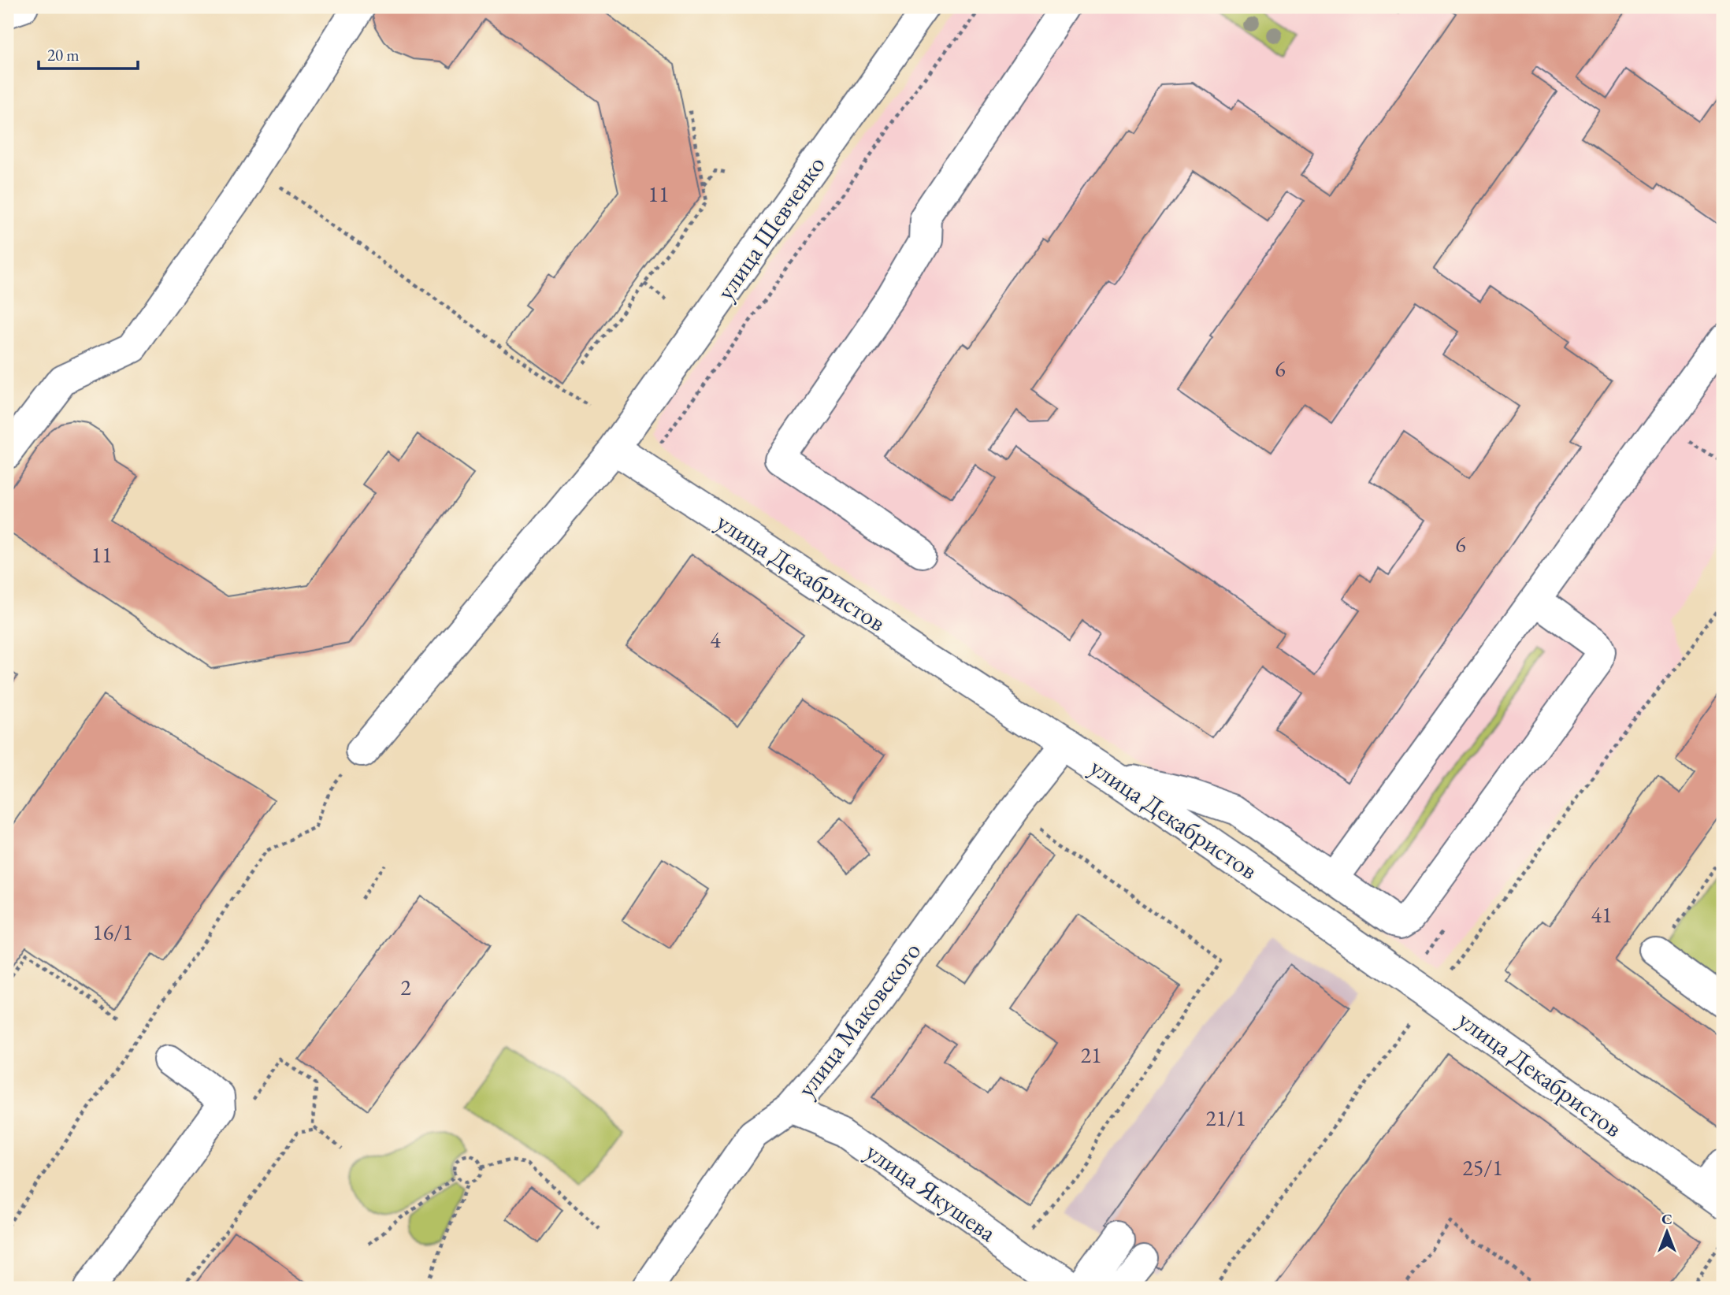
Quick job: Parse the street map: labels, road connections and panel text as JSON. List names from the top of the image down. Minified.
{"streets":{"street":["улица Шевченко","улица Декабристов","улица Маковского","улица Якушева"]},"crossings":[["улица Шевченко","улица Декабристов"],["улица Декабристов","улица Маковского"],["улица Маковского","улица Якушева"]],"house_numbers":["11","6","6","11","4","41","16/1","2","21","21/1","25/1"],"scale_bar":"20 m","north":"top"}
